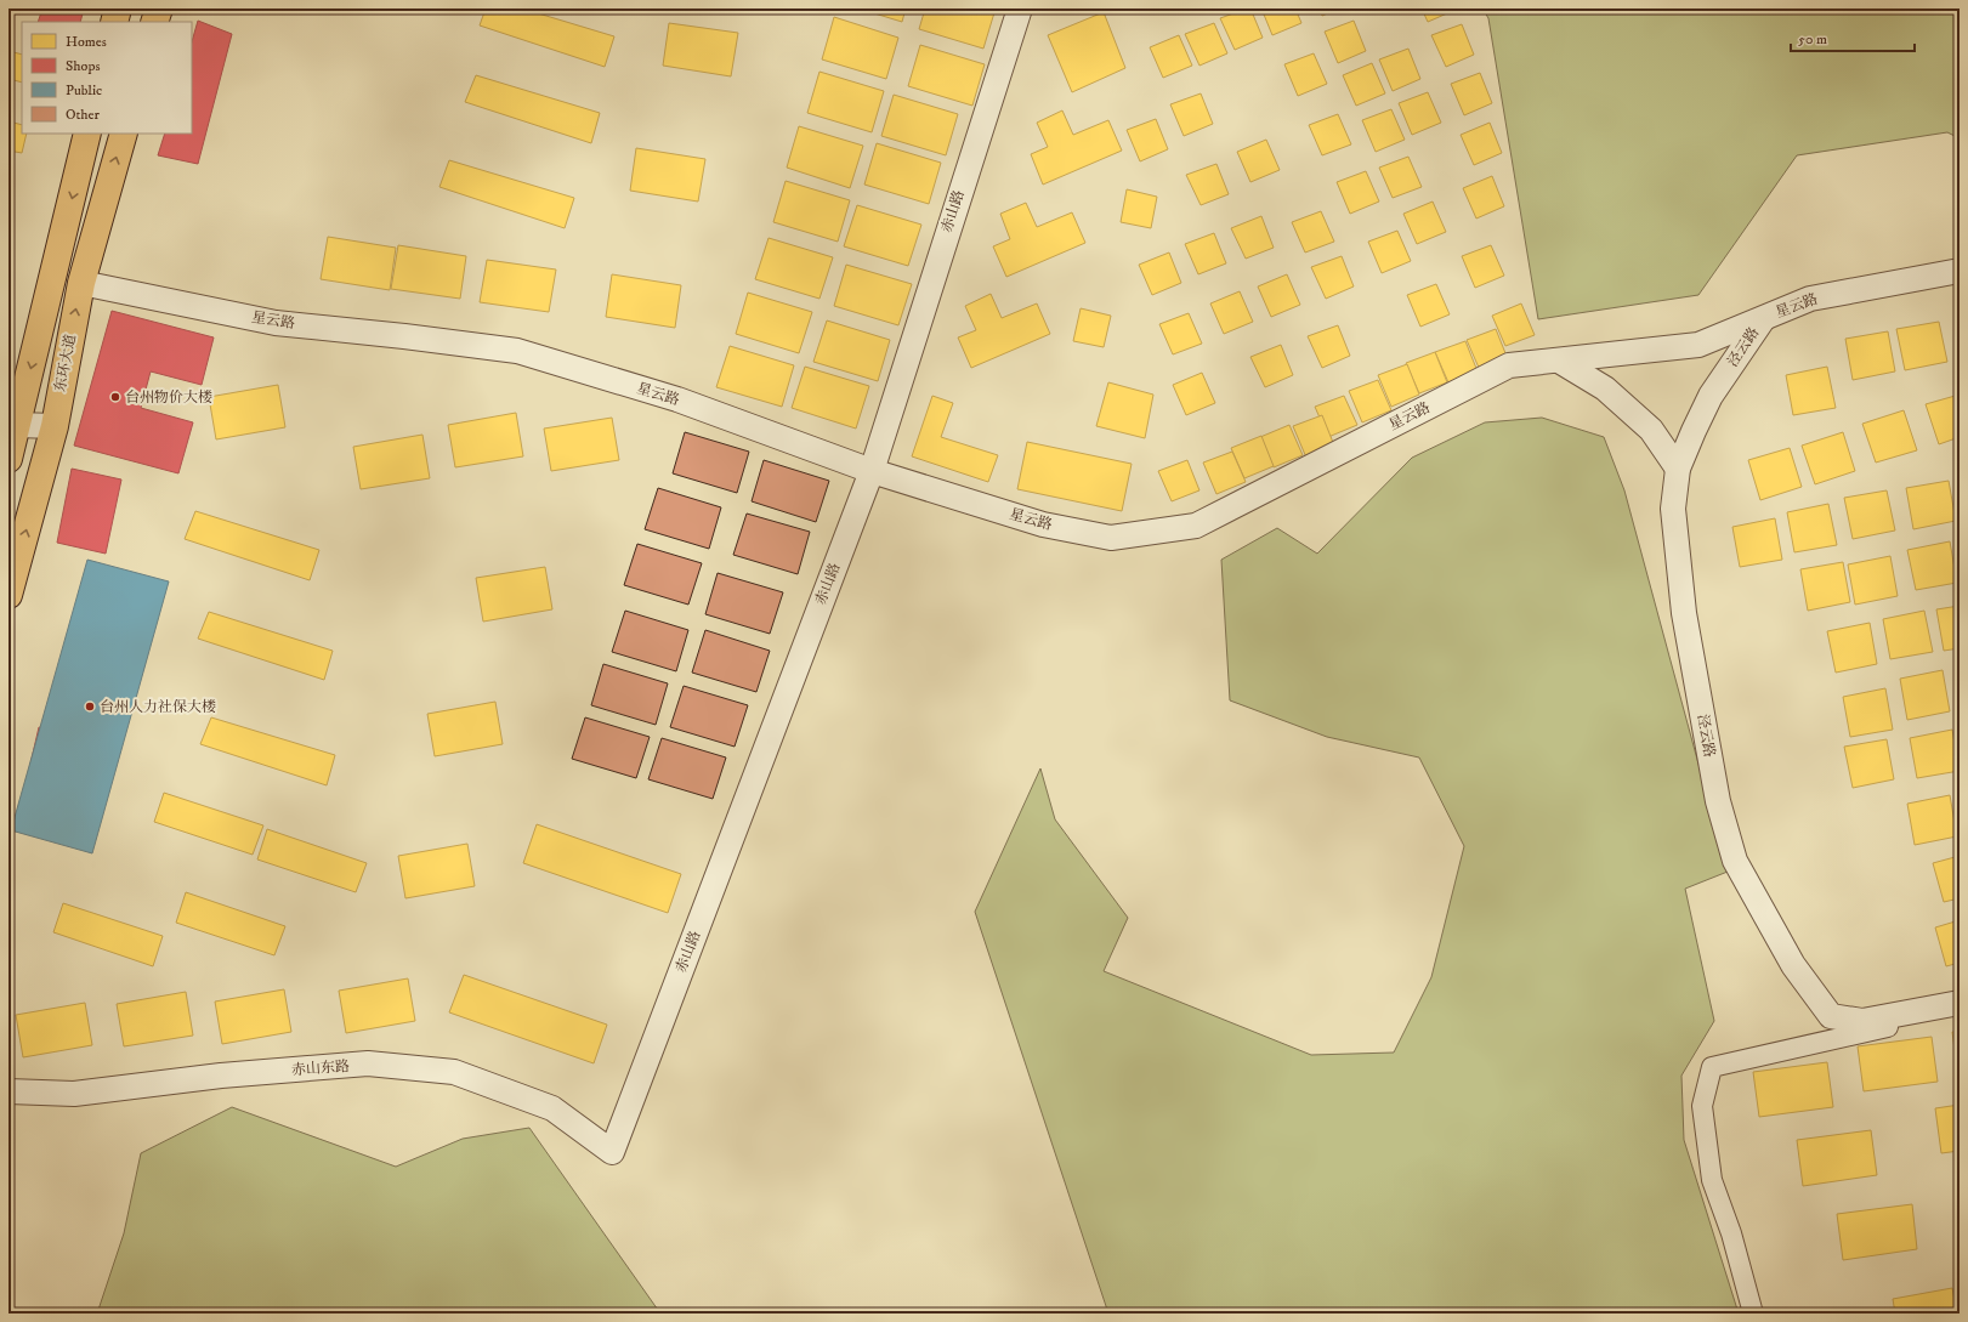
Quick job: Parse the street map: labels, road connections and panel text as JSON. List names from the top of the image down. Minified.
{"streets":{"main road":["东环大道"],"street":["赤山路","星云路","泾云路","赤山东路"]},"crossings":[["赤山路","星云路"],["赤山路","赤山东路"],["星云路","泾云路"],["星云路","东环大道"]],"places":["台州物价大楼","台州人力社保大楼"],"legend":["Homes","Shops","Public","Other"],"scale_bar":"50 m"}
